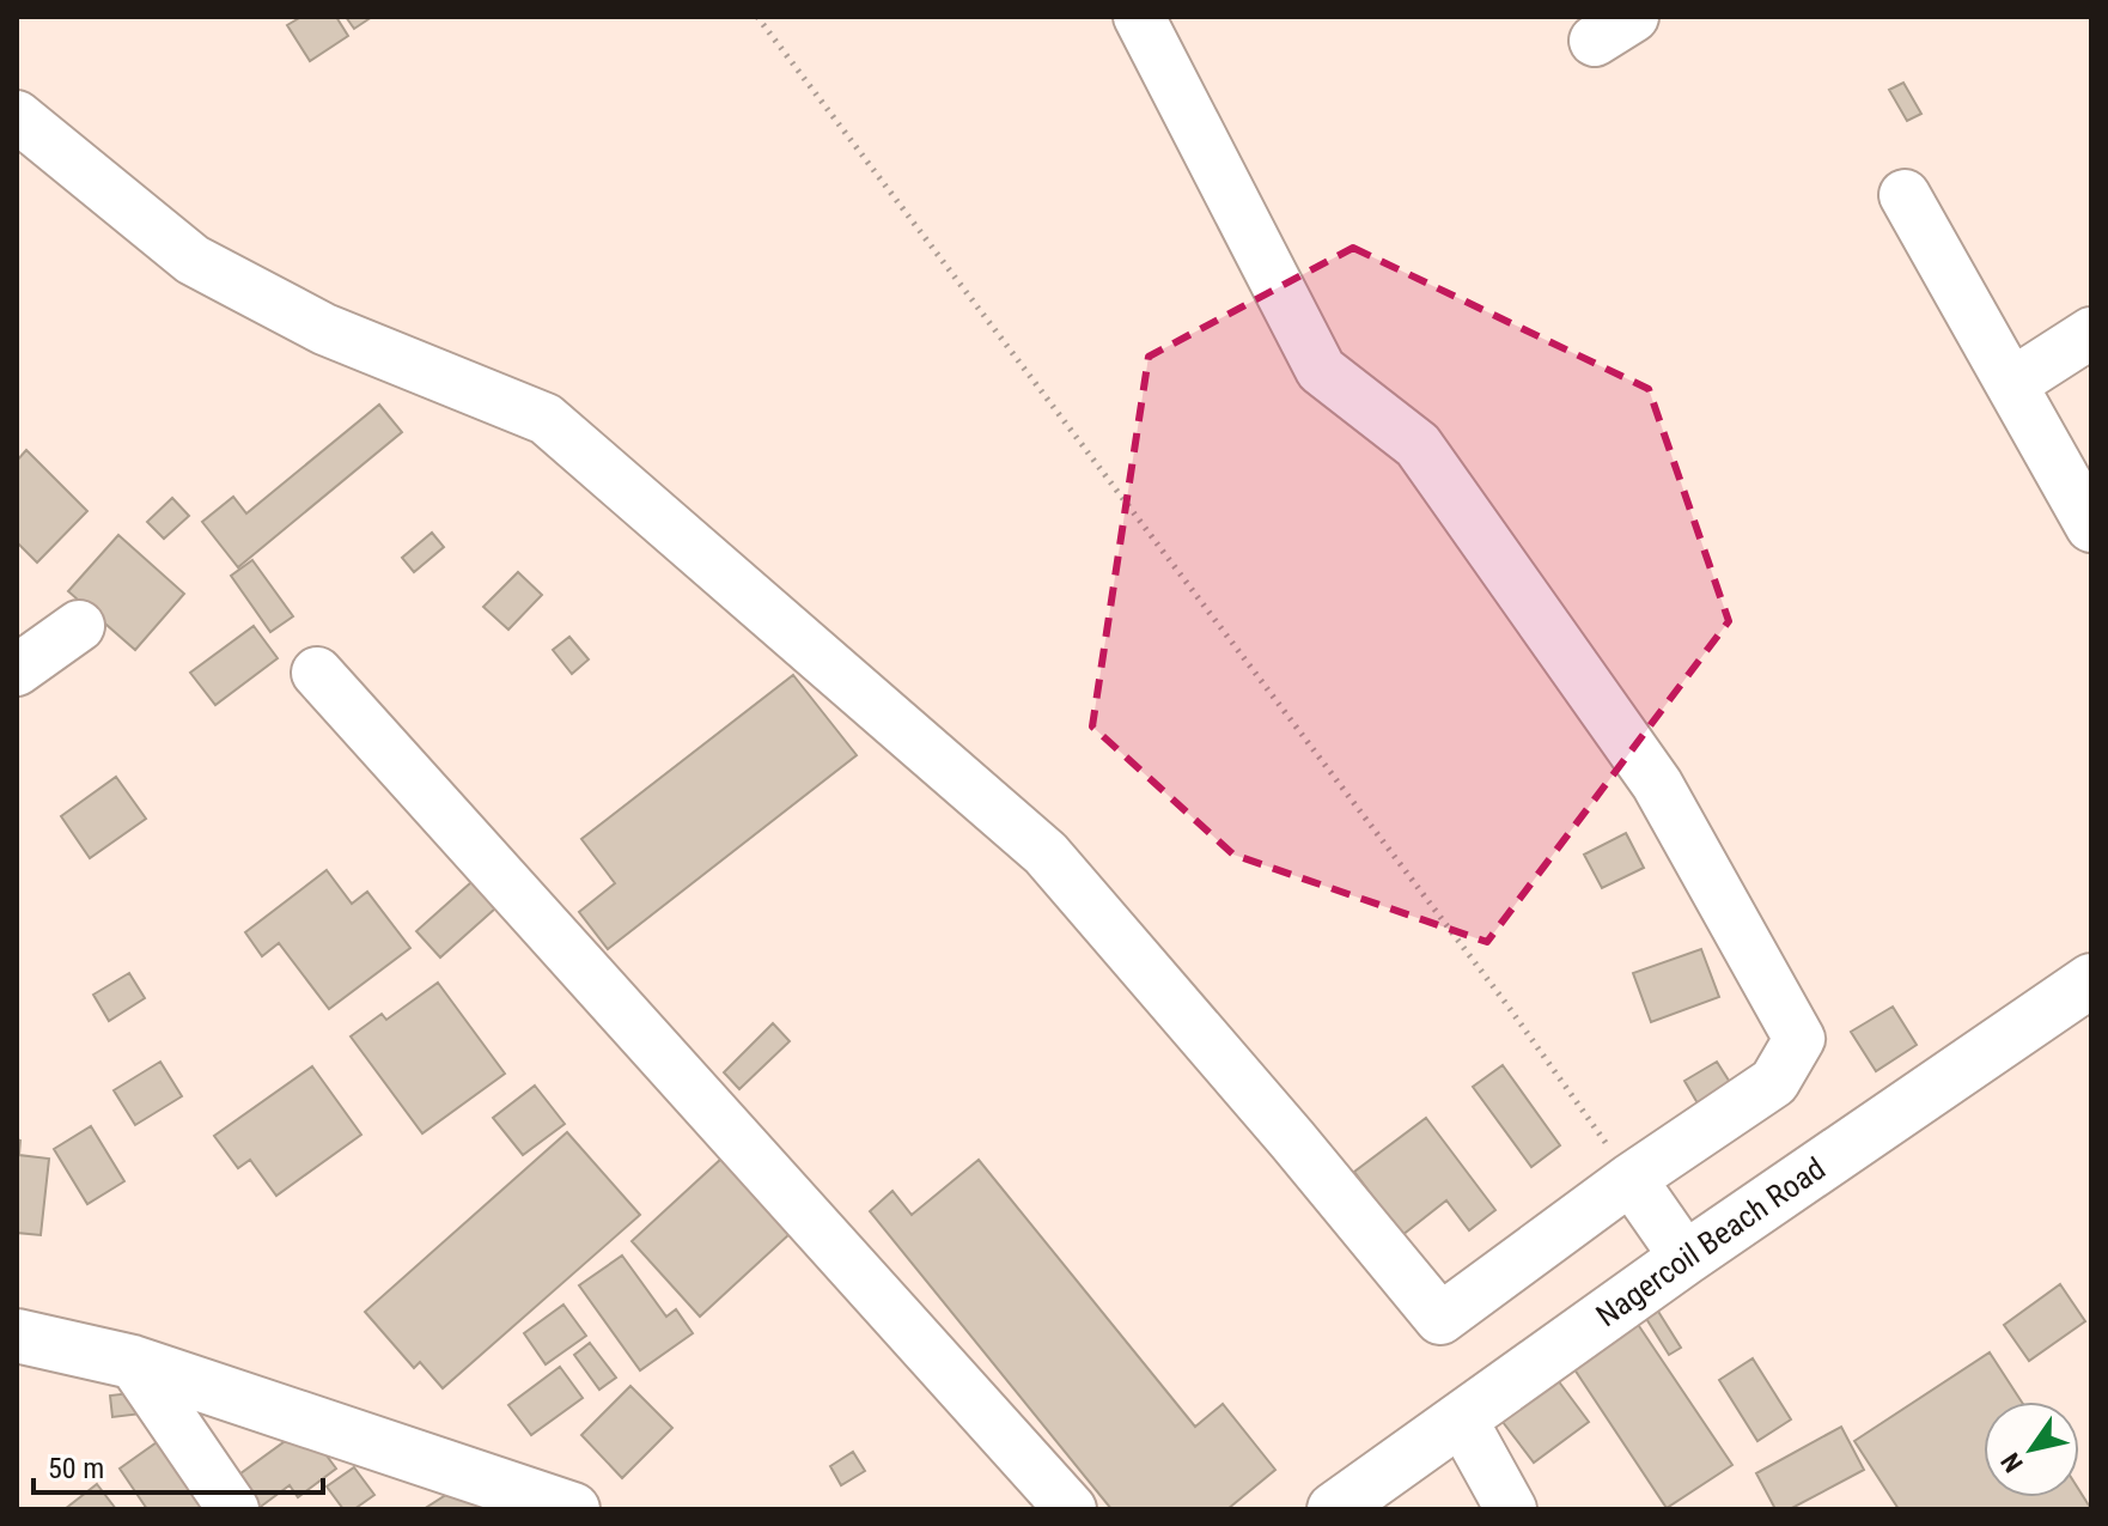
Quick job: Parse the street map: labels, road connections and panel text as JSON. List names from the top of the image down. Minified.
{"streets":{"main road":["Nagercoil Beach Road"]},"scale_bar":"50 m","north":"bottom left"}
